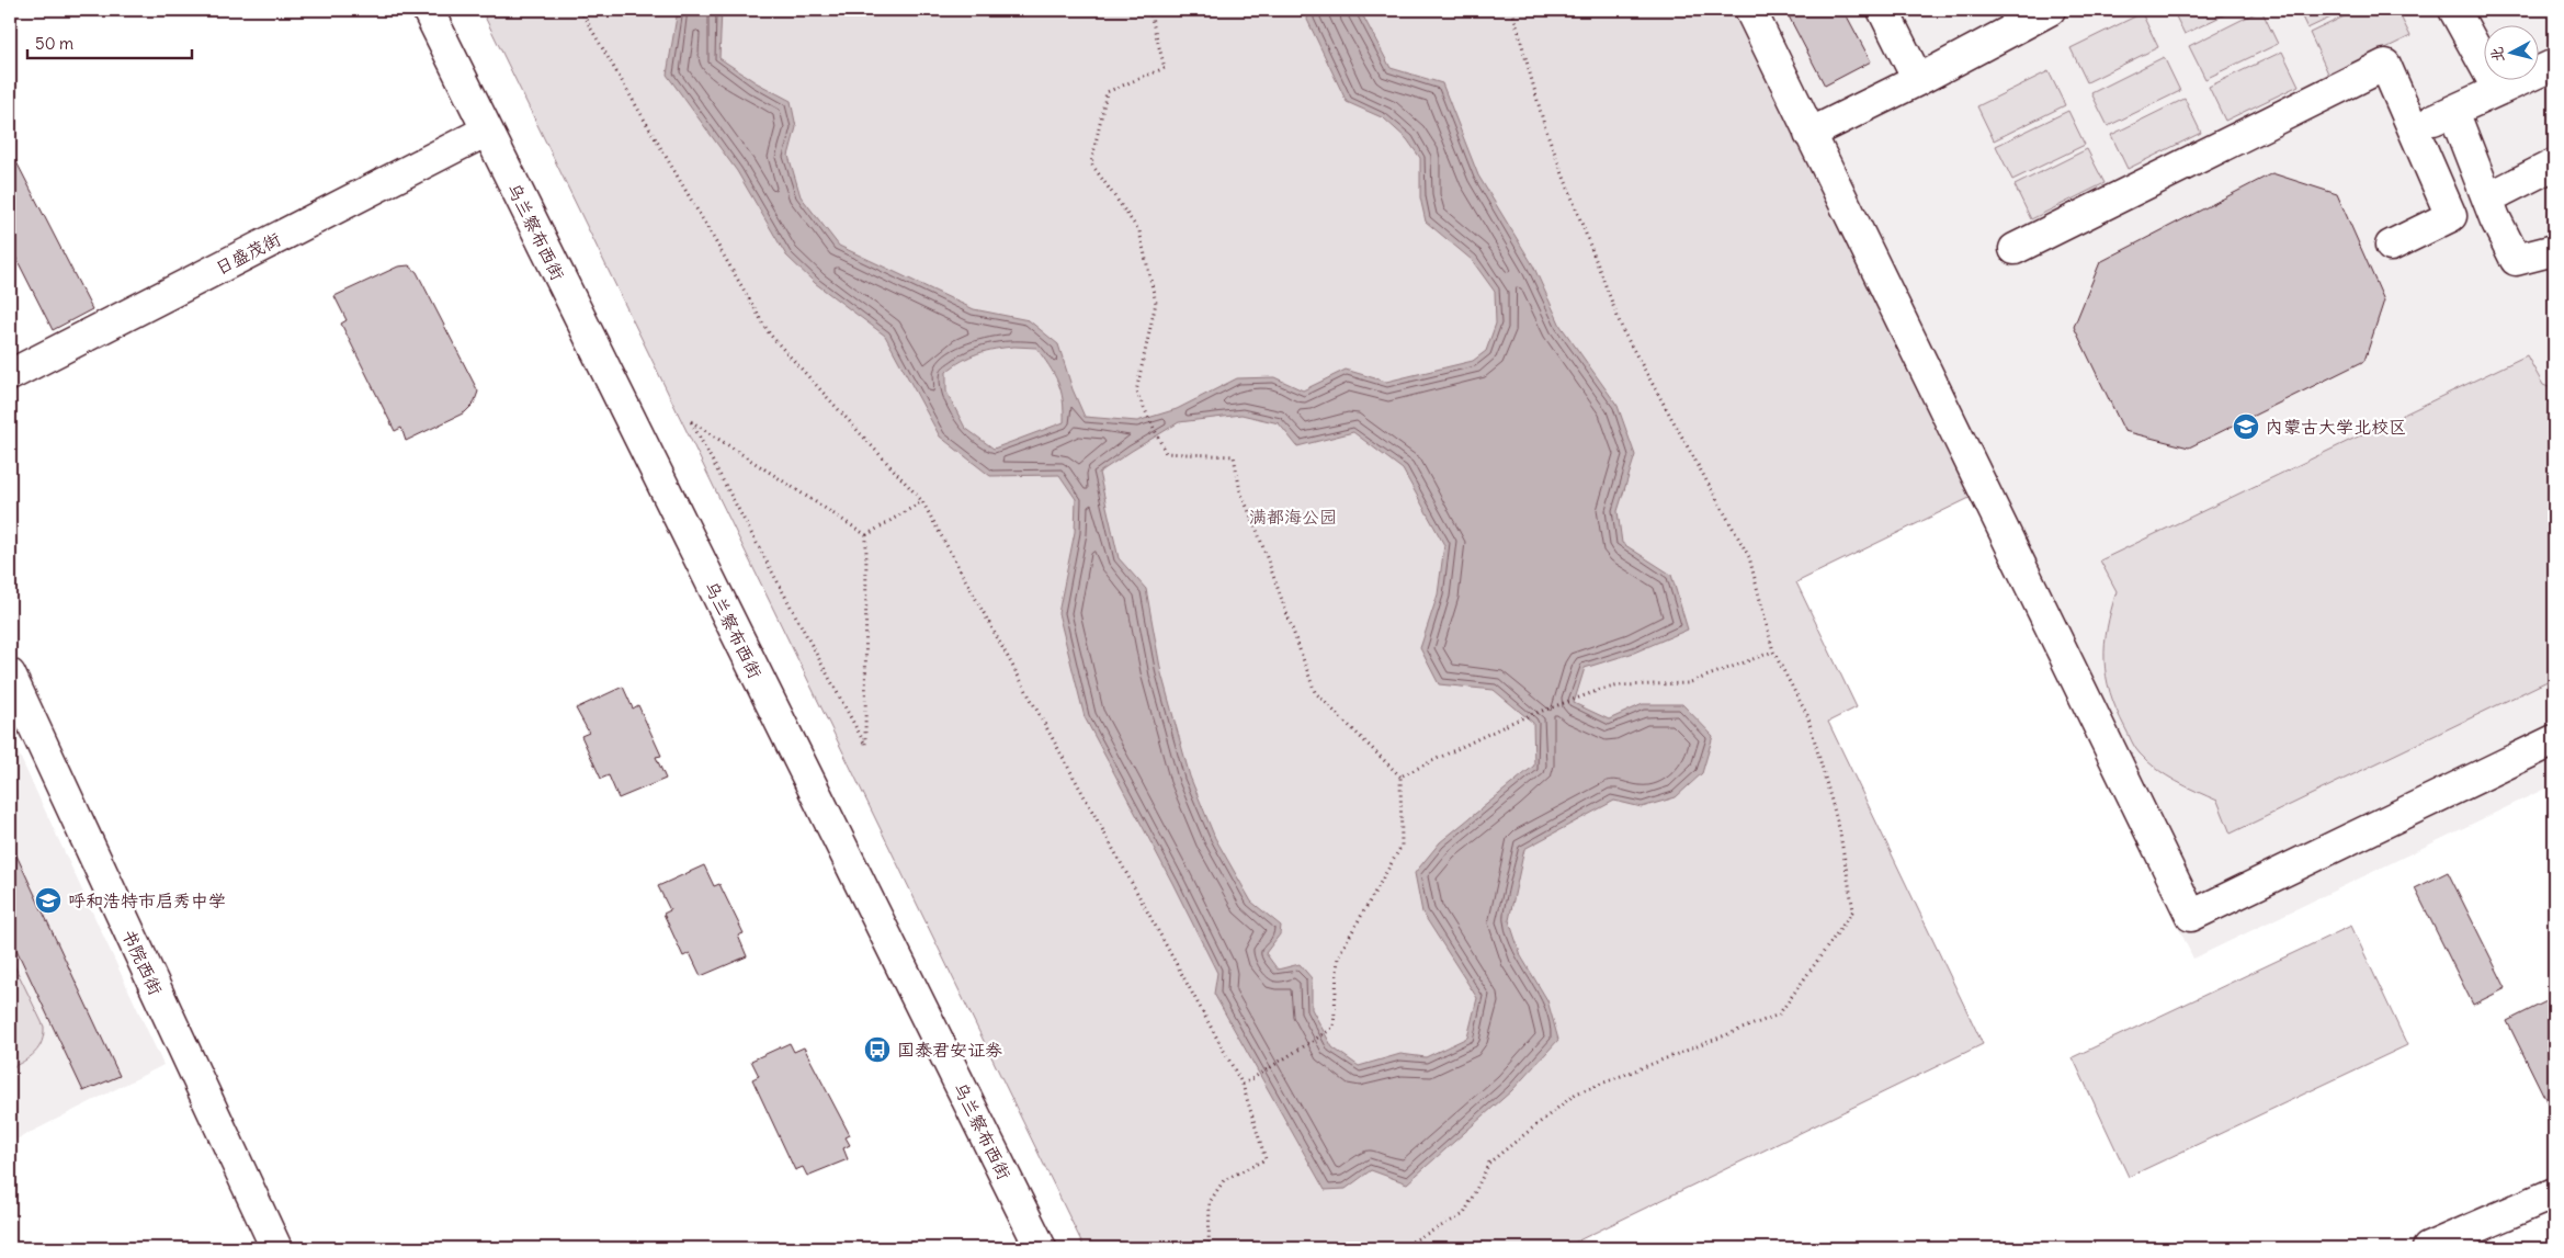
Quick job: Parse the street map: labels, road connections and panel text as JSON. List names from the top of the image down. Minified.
{"streets":{"street":["乌兰察布西街","日盛茂街","书院西街"]},"crossings":[["乌兰察布西街","日盛茂街"]],"parks":["满都海公园"],"places":{"school or university":["内蒙古大学北校区","呼和浩特市启秀中学"],"bus stop":["国泰君安证券"]},"scale_bar":"50 m","north":"left"}
